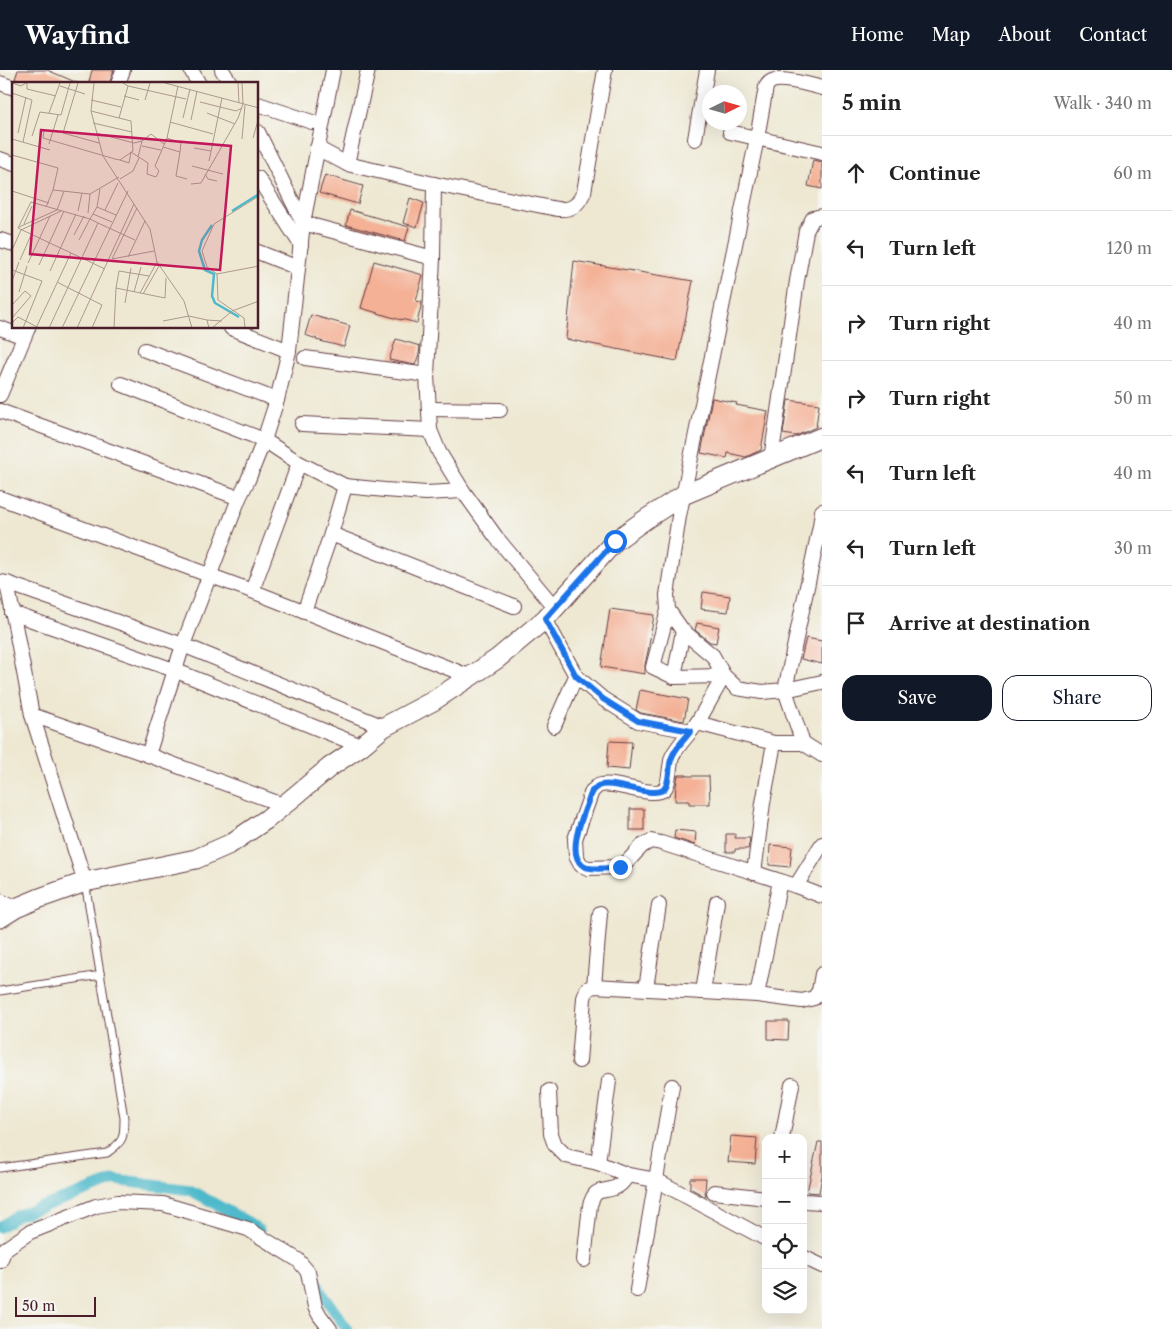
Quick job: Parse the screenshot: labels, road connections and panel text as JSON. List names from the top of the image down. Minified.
{"scale_bar":"50 m","north":"right","page":{"header":"Wayfind","nav":["Home","Map","About","Contact"],"heading":["5 min","Walk · 340 m"],"list":[["Continue","60 m"],["Turn left","120 m"],["Turn right","40 m"],["Turn right","50 m"],["Turn left","40 m"],["Turn left","30 m"],"Arrive at destination"],"buttons":["Save","Share"],"map_buttons":["+","−"],"scale":"50 m"}}
